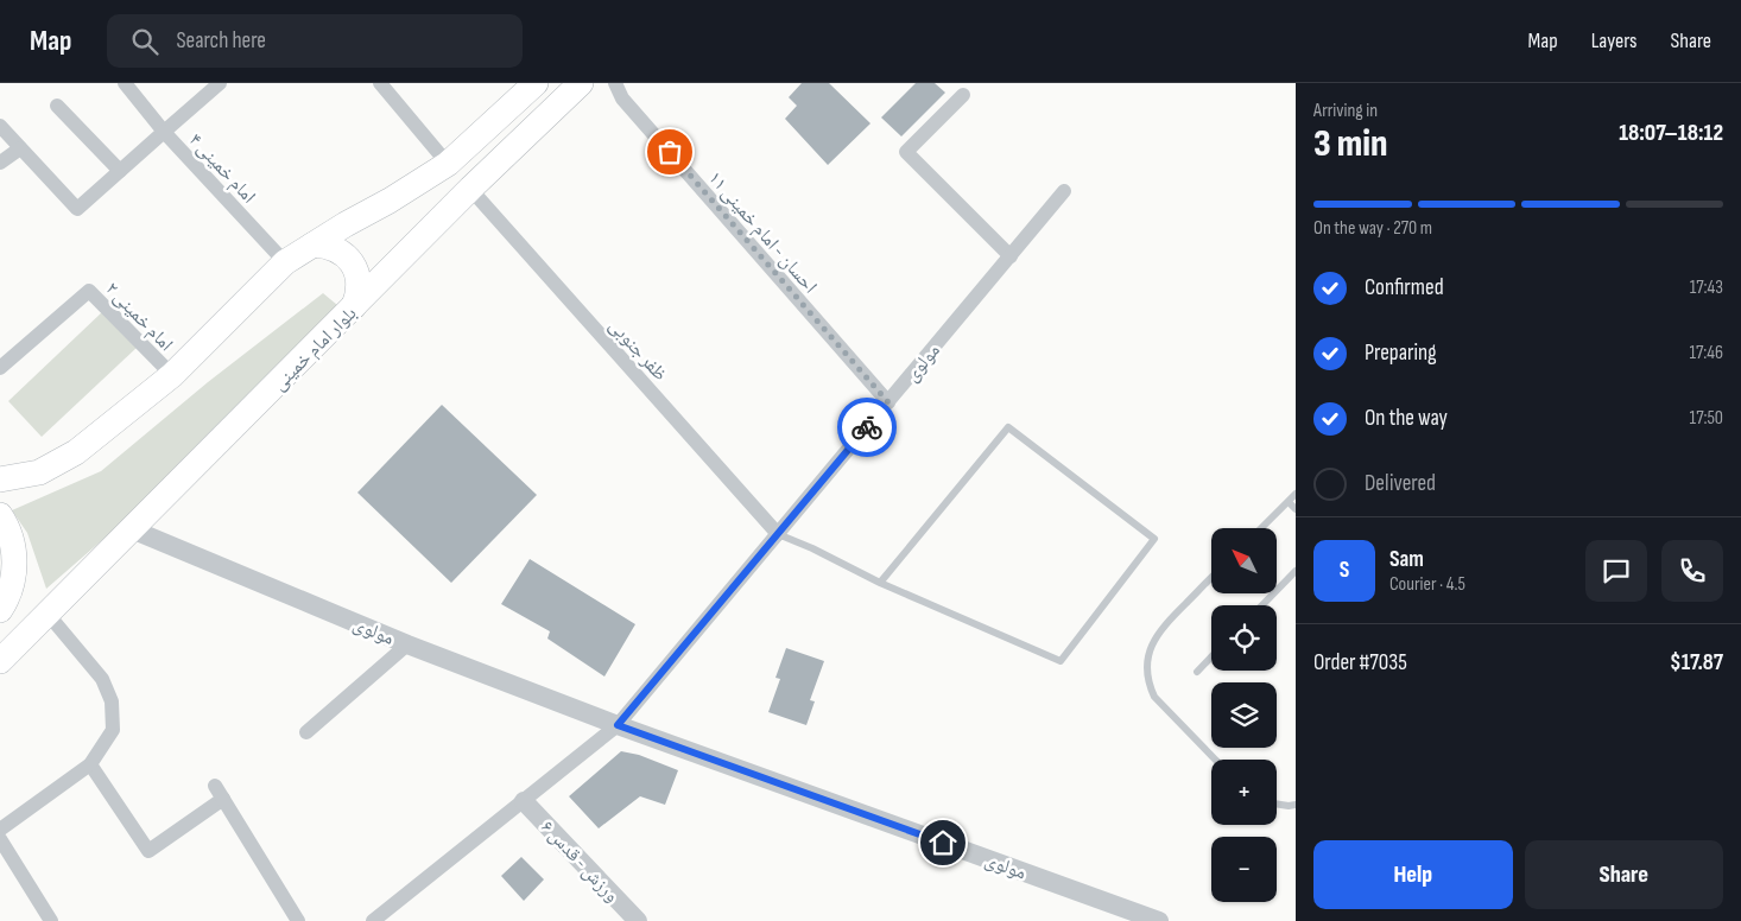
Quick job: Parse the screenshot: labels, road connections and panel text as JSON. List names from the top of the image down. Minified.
{"streets":{"main road":["بلوار امام خمینی"],"street":["امام خمینی ۴","احسان - امام خمینی ۱۱","امام خمینی ۲","ظفر جنوبی","مولوی","ورزش - قدس ۶"]},"crossings":[["احسان - امام خمینی ۱۱","مولوی"],["بلوار امام خمینی","ظفر جنوبی"],["بلوار امام خمینی","مولوی"],["ظفر جنوبی","مولوی"],["مولوی","ورزش - قدس ۶"]],"north":"top left","page":{"header":"Map","search":"Search here","nav":["Map","Layers","Share"],"heading":["3 min","Arriving in","18:07–18:12"],"panel":["Sam","Courier · 4.5","Order #7035","$17.87"],"bar":"On the way · 270 m","list":[["Confirmed","17:43"],["Preparing","17:46"],["On the way","17:50"],"Delivered"],"map_buttons":["+","−"],"round":"S","buttons":["Help","Share"]}}
